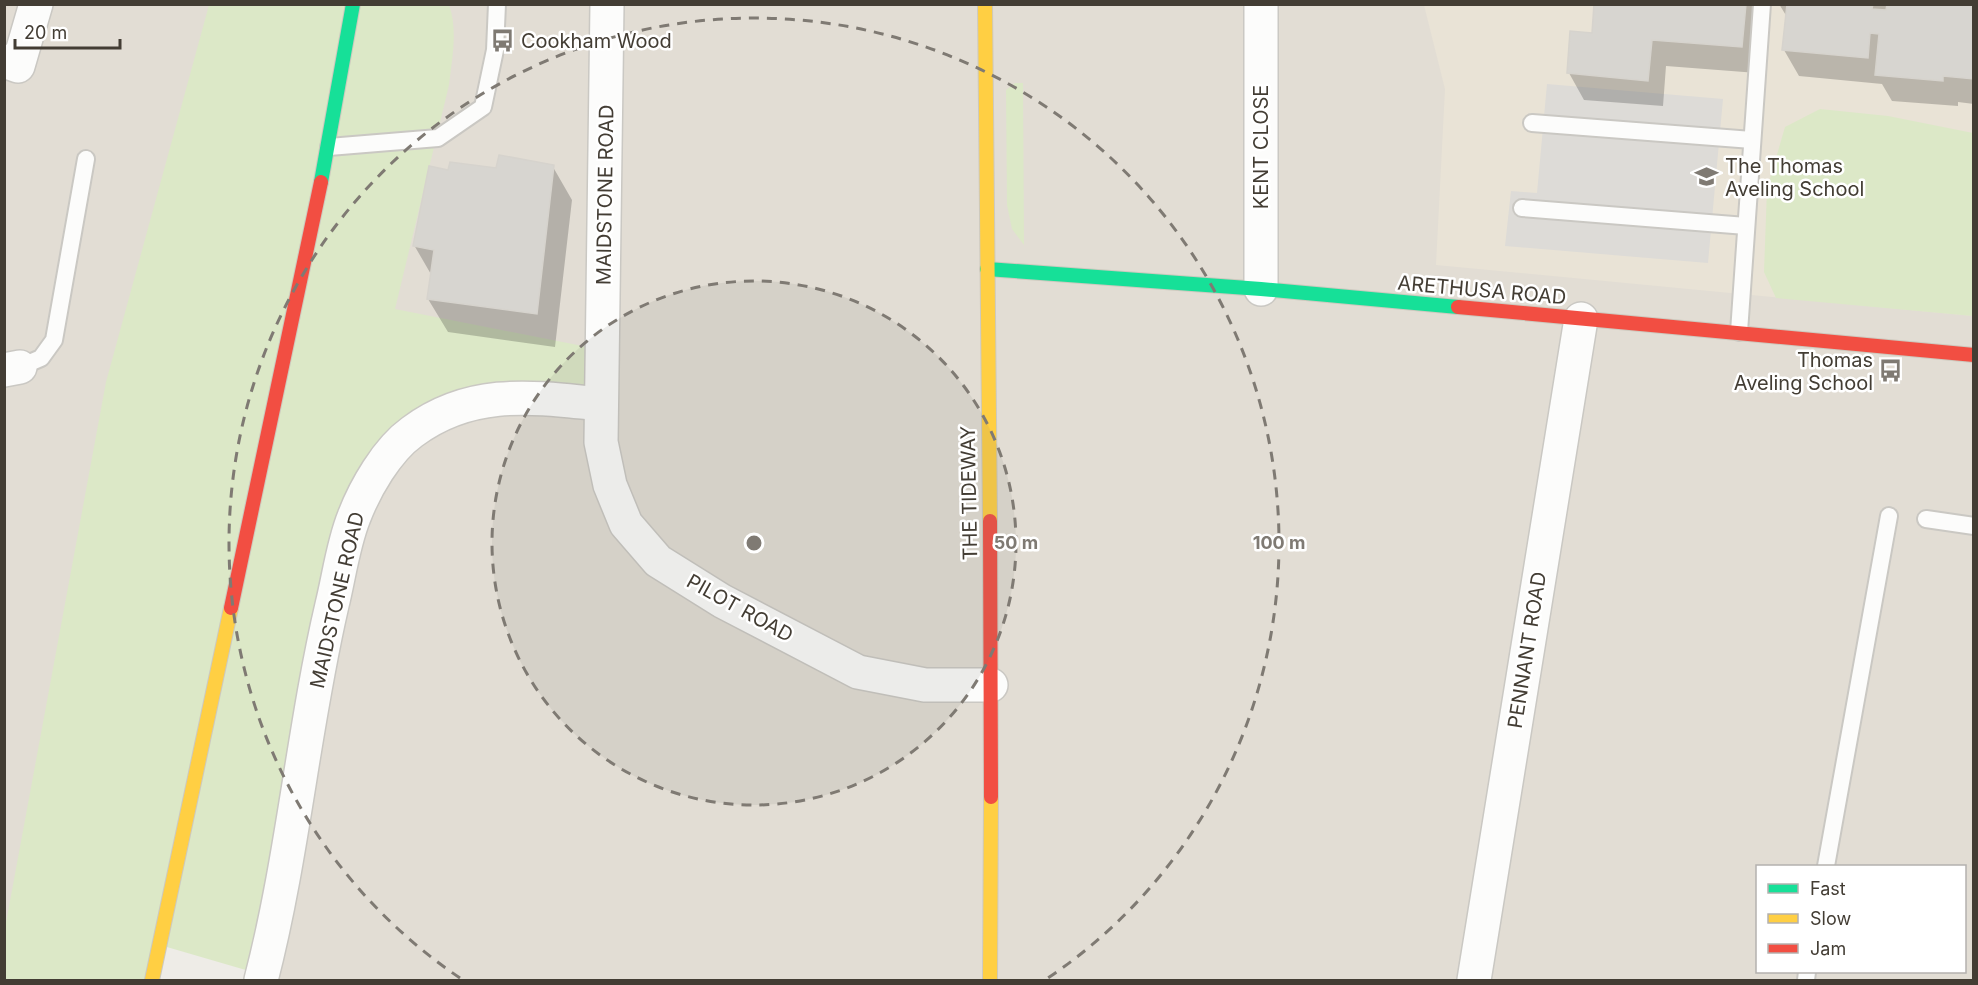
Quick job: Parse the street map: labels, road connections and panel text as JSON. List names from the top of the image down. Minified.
{"streets":{"street":["KENT CLOSE","MAIDSTONE ROAD","ARETHUSA ROAD","THE TIDEWAY","PILOT ROAD","PENNANT ROAD"]},"crossings":[["KENT CLOSE","ARETHUSA ROAD"],["MAIDSTONE ROAD","PILOT ROAD"],["ARETHUSA ROAD","THE TIDEWAY"],["ARETHUSA ROAD","PENNANT ROAD"],["THE TIDEWAY","PILOT ROAD"]],"places":{"bus stop":["Cookham Wood","Thomas Aveling School"],"school or university":["The Thomas Aveling School"]},"legend":["Fast","Slow","Jam"],"scale_bar":"20 m","rings":["50 m","100 m"]}
